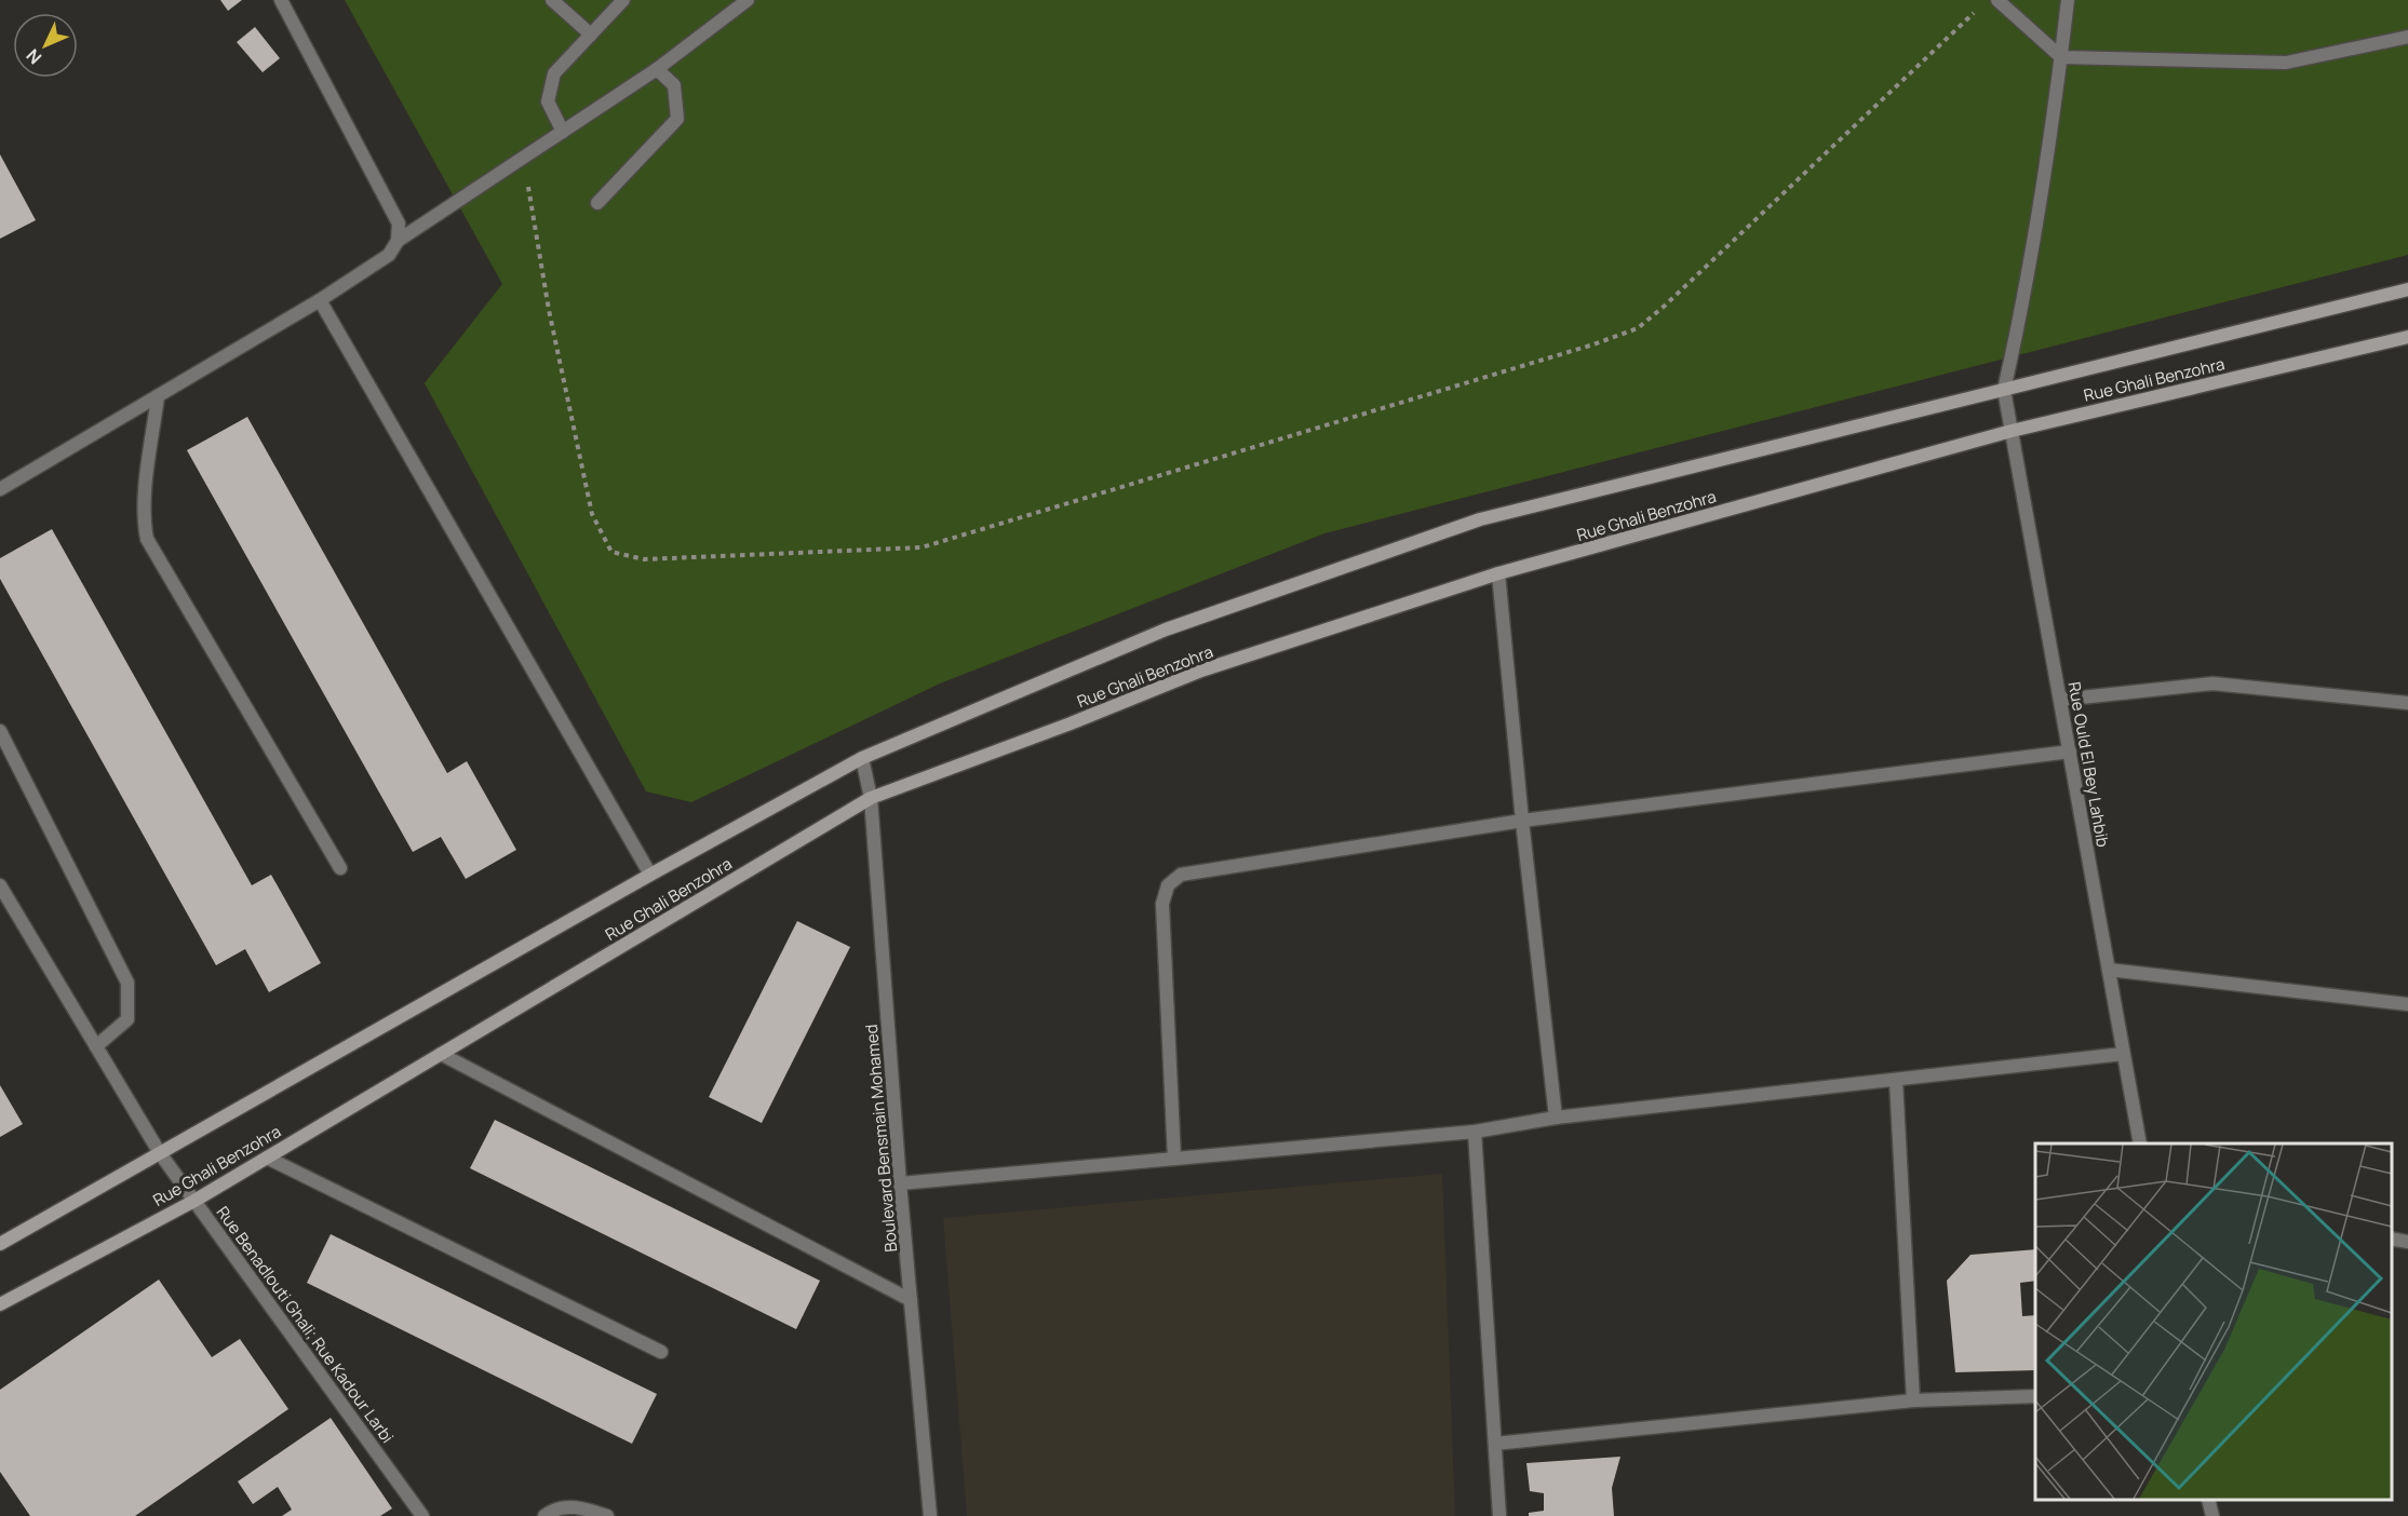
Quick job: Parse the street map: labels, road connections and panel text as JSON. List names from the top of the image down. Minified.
{"streets":{"main road":["Rue Ghali Benzohra"],"street":["Rue Ould El Bey Lahbib","Boulevard Bensmain Mohamed","Rue Benadlouti Ghali; Rue Kadour Larbi"]},"crossings":[["Rue Ghali Benzohra","Rue Ould El Bey Lahbib"],["Rue Ghali Benzohra","Boulevard Bensmain Mohamed"],["Rue Ghali Benzohra","Rue Benadlouti Ghali; Rue Kadour Larbi"]],"north":"bottom left"}
